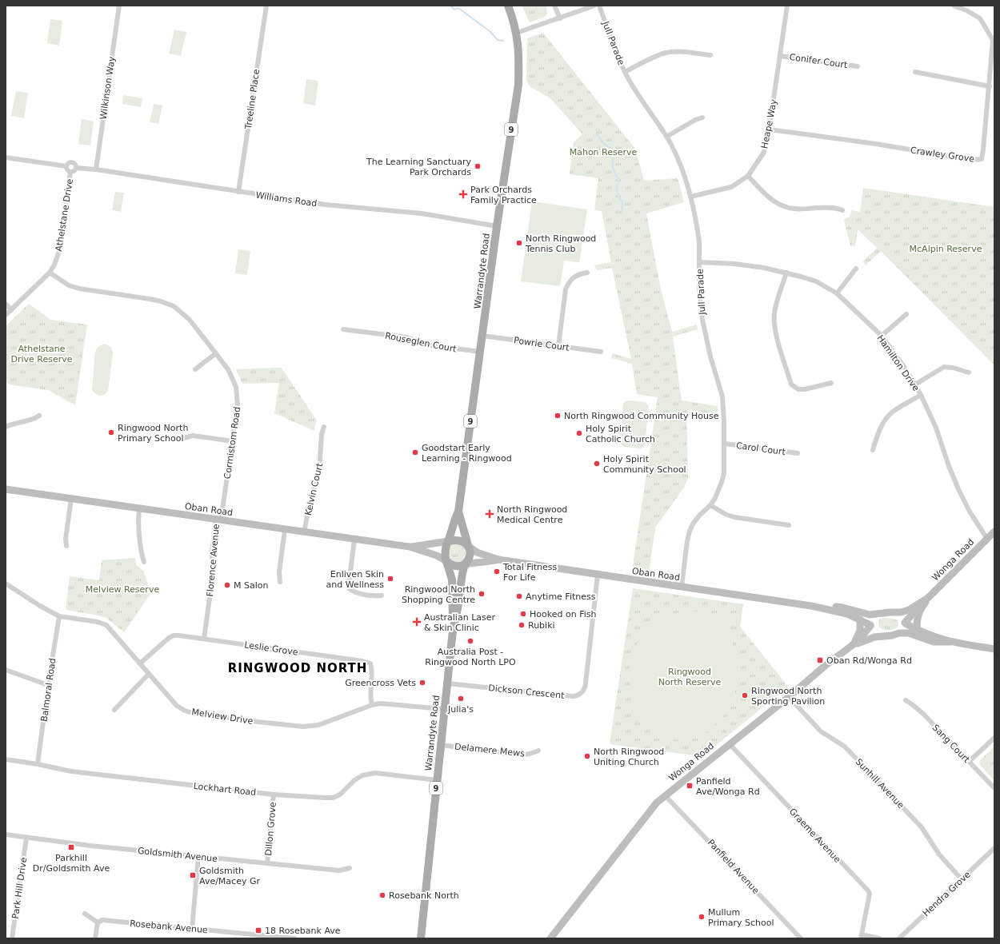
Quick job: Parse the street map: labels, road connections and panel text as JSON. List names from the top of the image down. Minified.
{"streets":{"main road":["9","Warrandyte Road","Oban Road","Wonga Road"],"street":["Jull Parade","Conifer Court","Wilkinson Way","Treeline Place","Heape Way","Crawley Grove","Williams Road","Athelstane Drive","Rouseglen Court","Powrie Court","Hamilton Drive","Cormistom Road","Carol Court","Kelvin Court","Florence Avenue","Leslie Grove","Balmoral Road","Dickson Crescent","Melview Drive","Sang Court","Delamere Mews","Sunhill Avenue","Lockhart Road","Dillon Grove","Graeme Avenue","Goldsmith Avenue","Panfield Avenue","Park Hill Drive","Hendra Grove","Rosebank Avenue"]},"crossings":[["Jull Parade","Heape Way"],["Jull Parade","Hamilton Drive"],["Jull Parade","Carol Court"],["Jull Parade","Oban Road"],["Conifer Court","Heape Way"],["Wilkinson Way","Williams Road"],["Treeline Place","Williams Road"],["Heape Way","Crawley Grove"],["9","Warrandyte Road"],["9","Oban Road"],["Williams Road","Athelstane Drive"],["Williams Road","Warrandyte Road"],["Athelstane Drive","Cormistom Road"],["Warrandyte Road","Rouseglen Court"],["Warrandyte Road","Powrie Court"],["Warrandyte Road","Oban Road"],["Warrandyte Road","Dickson Crescent"],["Warrandyte Road","Melview Drive"],["Warrandyte Road","Delamere Mews"],["Warrandyte Road","Lockhart Road"],["Hamilton Drive","Wonga Road"],["Cormistom Road","Oban Road"],["Cormistom Road","Florence Avenue"],["Kelvin Court","Oban Road"],["Oban Road","Wonga Road"],["Oban Road","Florence Avenue"],["Oban Road","Dickson Crescent"],["Wonga Road","Sunhill Avenue"],["Wonga Road","Graeme Avenue"],["Wonga Road","Panfield Avenue"],["Florence Avenue","Leslie Grove"],["Leslie Grove","Melview Drive"],["Balmoral Road","Melview Drive"],["Balmoral Road","Lockhart Road"],["Sunhill Avenue","Hendra Grove"],["Lockhart Road","Dillon Grove"],["Dillon Grove","Goldsmith Avenue"],["Goldsmith Avenue","Park Hill Drive"]],"districts":["RINGWOOD NORTH"],"parks":["Mahon Reserve","McAlpin Reserve","Athelstane Drive Reserve","Melview Reserve","Ringwood North Reserve"],"places":{"other":["The Learning Sanctuary Park Orchards","North Ringwood Tennis Club","North Ringwood Community House","Ringwood North Primary School","Holy Spirit Catholic Church","Goodstart Early Learning - Ringwood","Holy Spirit Community School","Total Fitness For Life","Enliven Skin and Wellness","M Salon","Ringwood North Shopping Centre","Anytime Fitness","Hooked on Fish","Rubiki","Australia Post - Ringwood North LPO","Greencross Vets","Ringwood North Sporting Pavilion","Julia's","North Ringwood Uniting Church","Rosebank North","Mullum Primary School"],"health":["Park Orchards Family Practice","North Ringwood Medical Centre","Australian Laser & Skin Clinic"],"transit":["Oban Rd/Wonga Rd","Panfield Ave/Wonga Rd","Parkhill Dr/Goldsmith Ave","Goldsmith Ave/Macey Gr","18 Rosebank Ave"]}}
